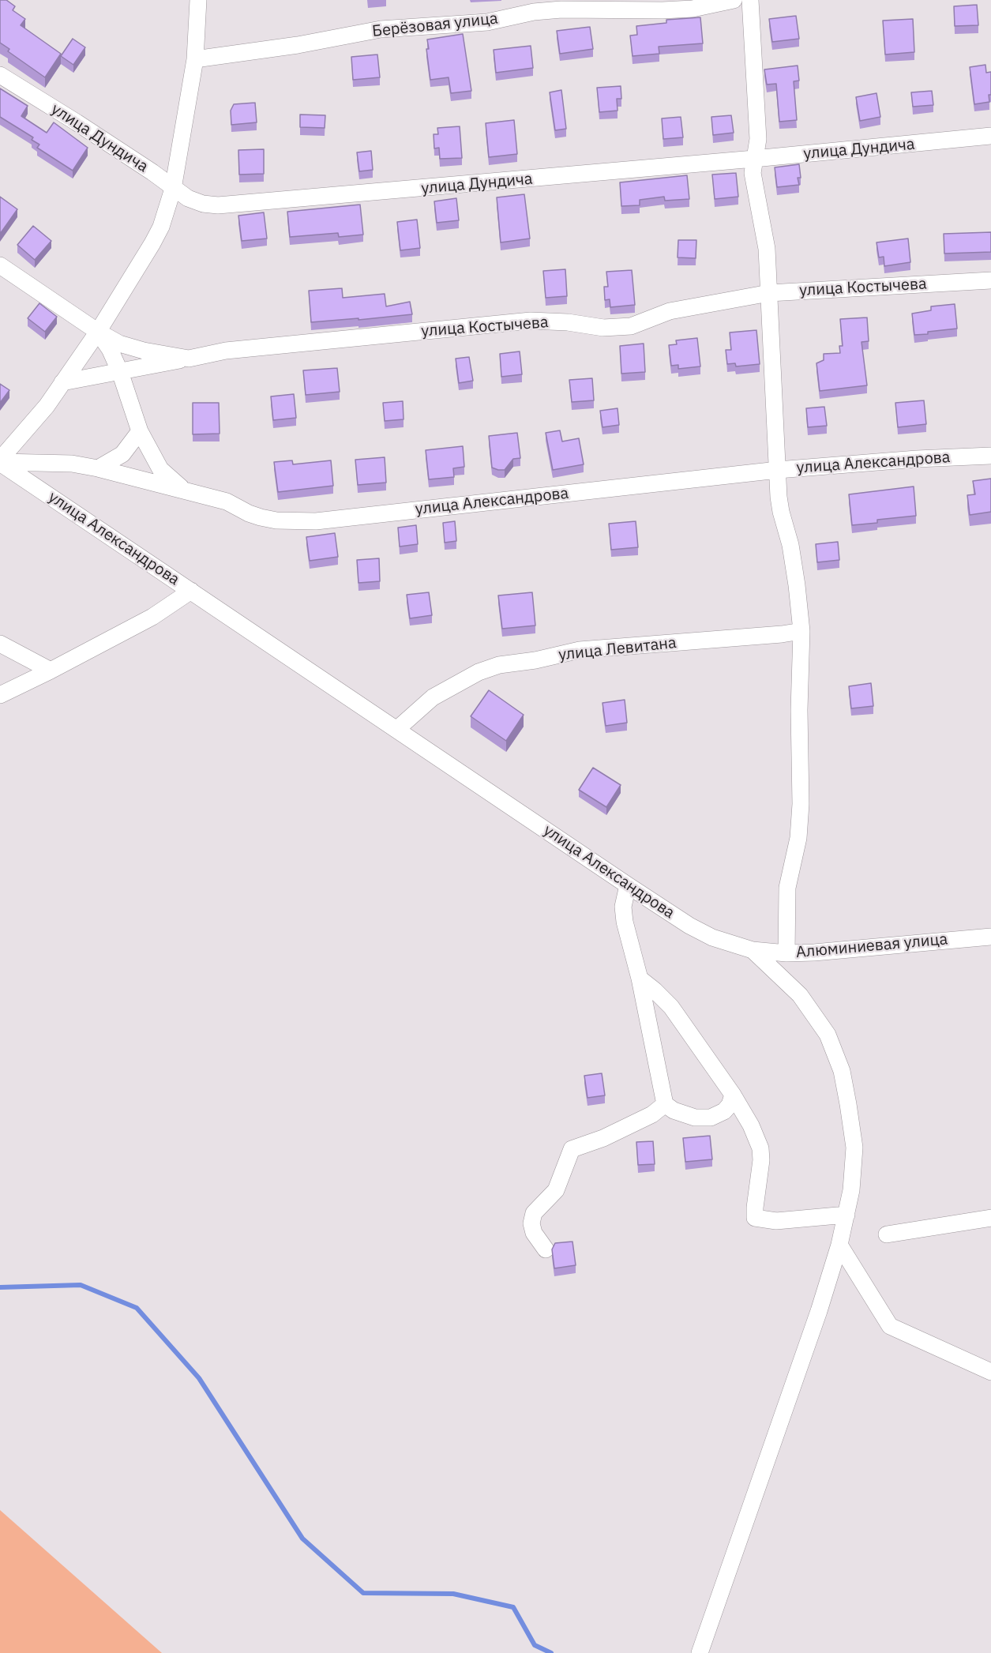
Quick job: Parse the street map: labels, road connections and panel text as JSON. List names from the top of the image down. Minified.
{"streets":{"street":["Берёзовая улица","улица Дундича","улица Костычева","улица Александрова","улица Левитана","Алюминиевая улица"]},"crossings":[["улица Александрова","улица Левитана"],["улица Александрова","Алюминиевая улица"]]}
